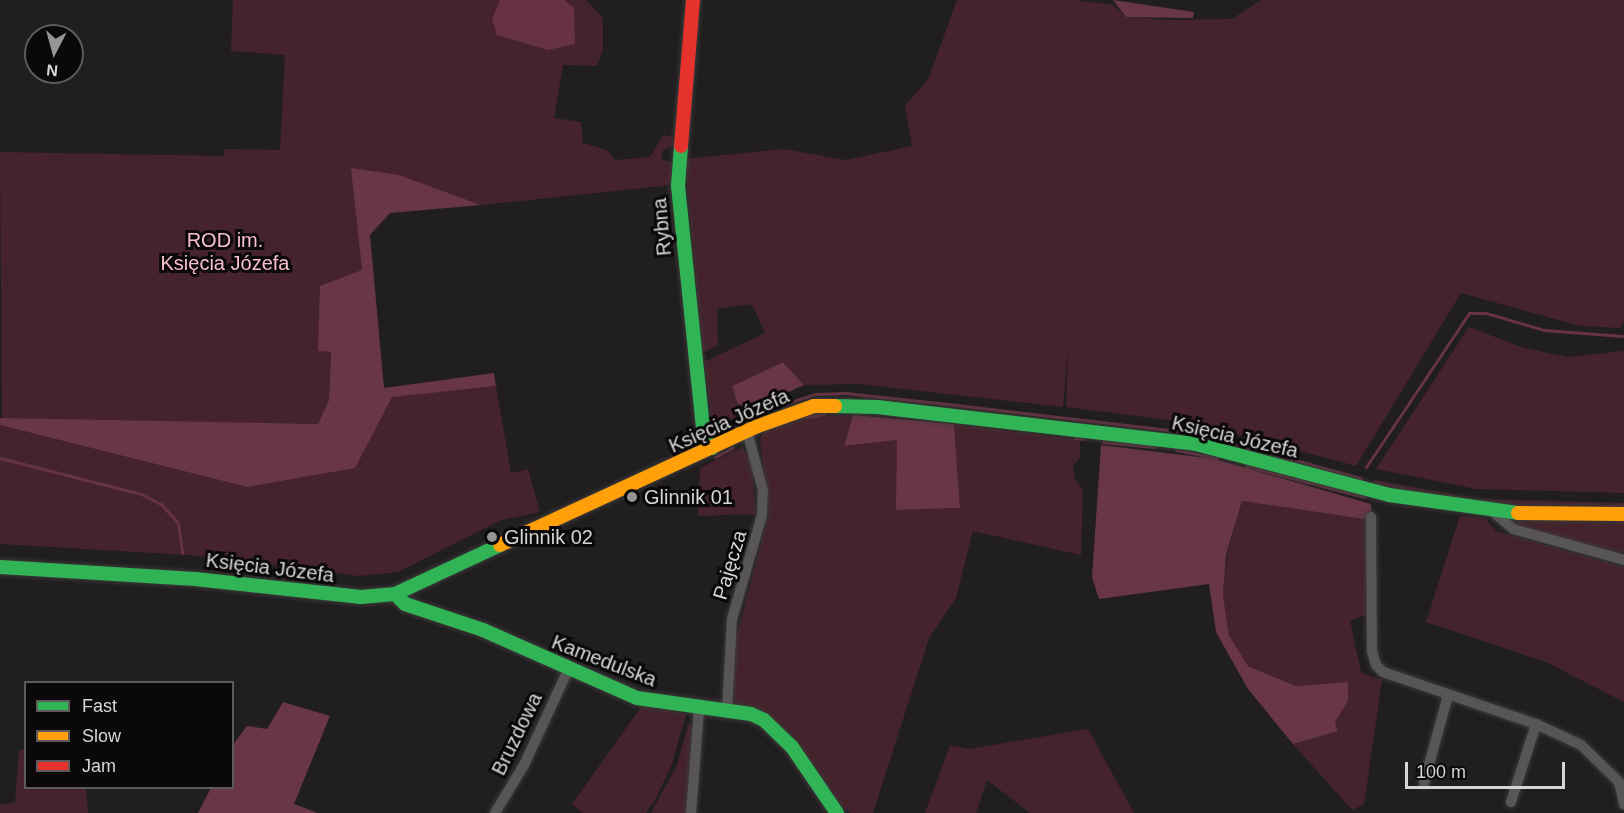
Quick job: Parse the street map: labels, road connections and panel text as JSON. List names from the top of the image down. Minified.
{"streets":{"main road":["Rybna","Księcia Józefa","Kamedulska"],"street":["Pajęcza","Bruzdowa"]},"crossings":[["Rybna","Księcia Józefa"],["Księcia Józefa","Pajęcza"],["Księcia Józefa","Kamedulska"],["Pajęcza","Kamedulska"],["Kamedulska","Bruzdowa"]],"parks":["ROD im. Księcia Józefa"],"places":["Glinnik 01","Glinnik 02"],"legend":["Fast","Slow","Jam"],"scale_bar":"100 m","north":"bottom"}
